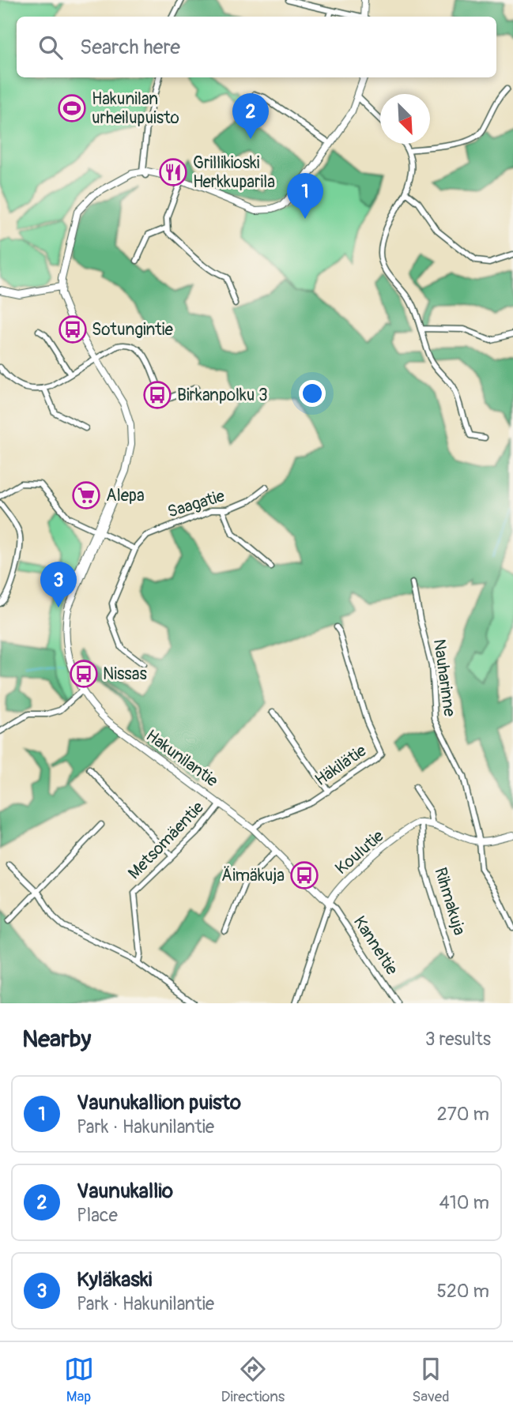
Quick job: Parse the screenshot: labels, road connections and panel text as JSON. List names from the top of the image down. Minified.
{"streets":{"street":["Saagatie","Nauharinne","Hakunilantie","Häkilätie","Metsomäentie","Koulutie","Rihmakuja","Kanneltie"]},"crossings":[["Hakunilantie","Häkilätie"],["Hakunilantie","Metsomäentie"],["Hakunilantie","Koulutie"],["Hakunilantie","Kanneltie"],["Koulutie","Rihmakuja"],["Koulutie","Kanneltie"]],"places":{"sports":["Hakunilan urheilupuisto"],"restaurant":["Grillikioski Herkkuparila"],"bus stop":["Sotungintie","Birkanpolku 3","Nissas","Äimäkuja"],"supermarket":["Alepa"]},"north":"bottom right","page":{"search":"Search here","pins":["2","1","3"],"heading":["Nearby","3 results"],"list":[{"mark":"1","name":"Vaunukallion puisto","note":"Park · Hakunilantie","value":"270 m"},{"mark":"2","name":"Vaunukallio","note":"Place","value":"410 m"},{"mark":"3","name":"Kyläkaski","note":"Park · Hakunilantie","value":"520 m"}],"nav":["Map","Directions","Saved"]}}
